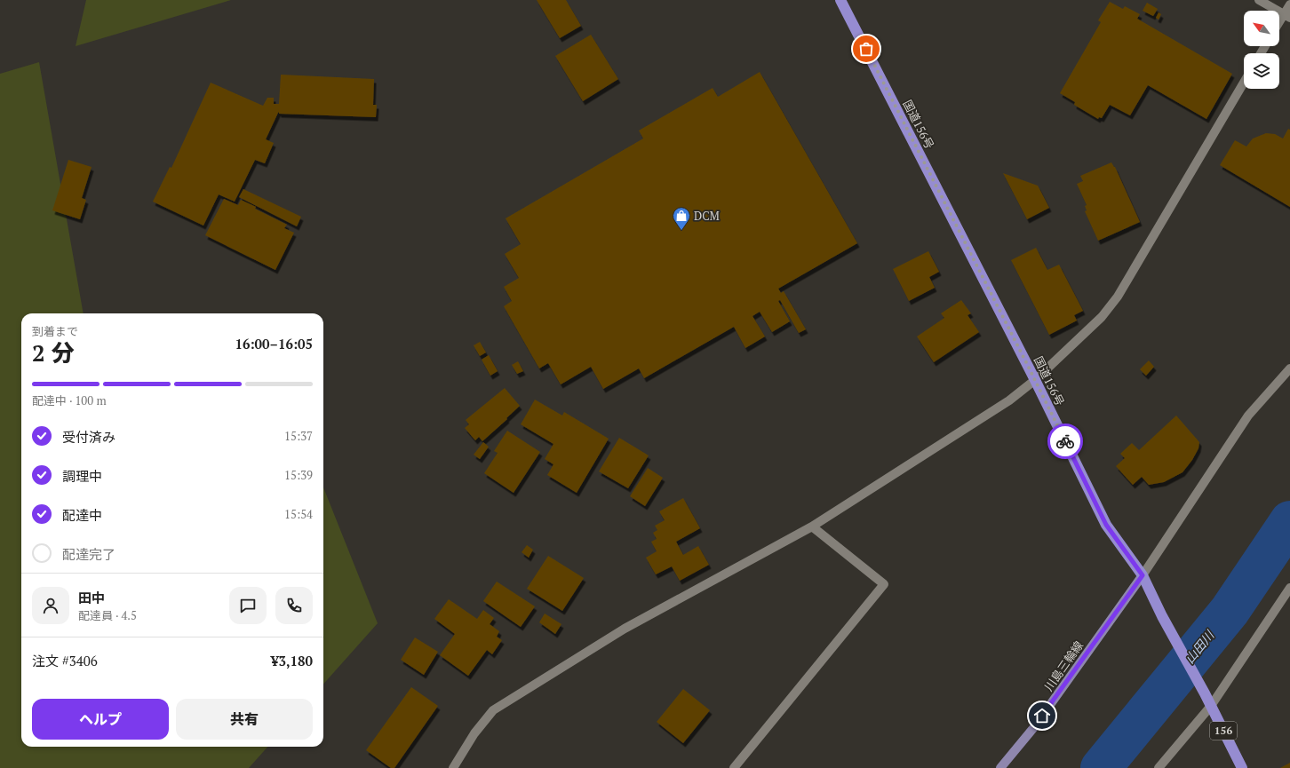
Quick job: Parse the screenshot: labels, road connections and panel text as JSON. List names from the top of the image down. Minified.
{"streets":{"highway":["国道156号","156"],"main road":["川島三輪線"]},"crossings":[["国道156号","川島三輪線"]],"water":["山田川"],"places":{"shop":["DCM"]},"north":"top left","page":{"heading":["2 分","到着まで","16:00–16:05"],"panel":["田中","配達員 · 4.5","注文 #3406","¥3,180"],"bar":"配達中 · 100 m","list":[["受付済み","15:37"],["調理中","15:39"],["配達中","15:54"],"配達完了"],"buttons":["ヘルプ","共有"]}}
